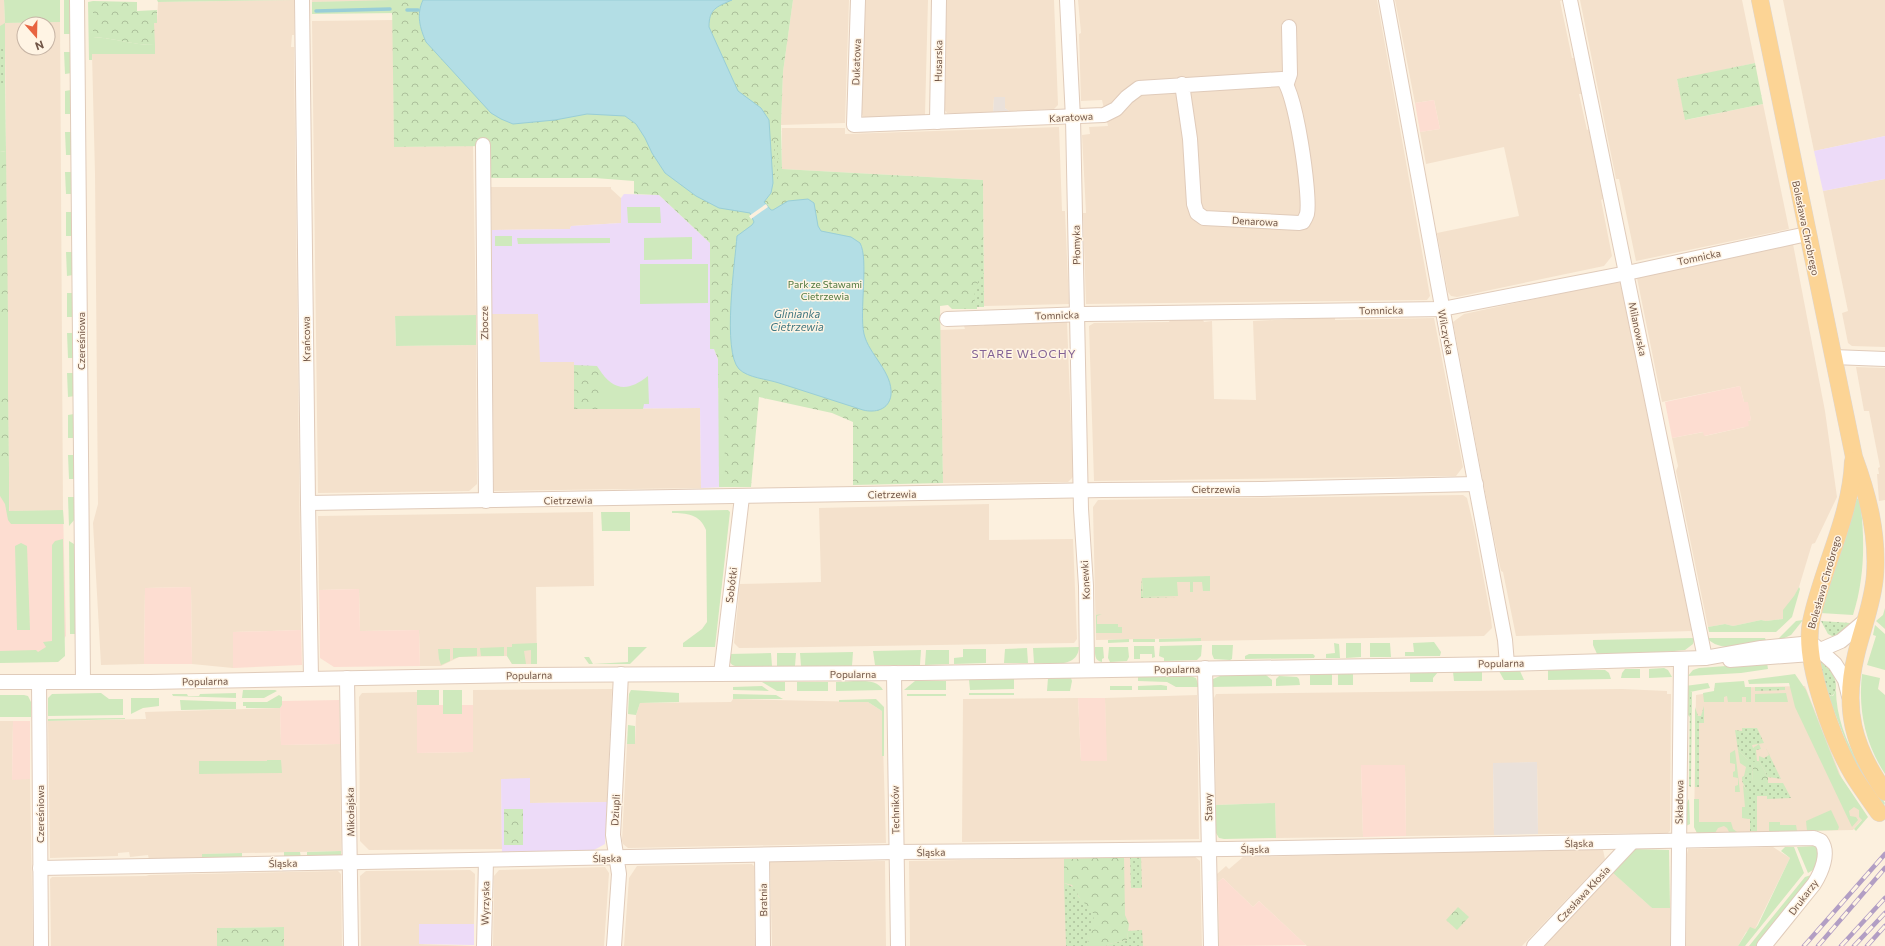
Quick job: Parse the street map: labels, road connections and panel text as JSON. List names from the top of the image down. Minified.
{"streets":{"main road":["Bolesława Chrobrego"],"street":["Husarska","Dukatowa","Karatowa","Denarowa","Płomyka","Tomnicka","Zbocze","Milanowska","Wilczycka","Krańcowa","Czereśniowa","Cietrzewia","Konewki","Sobótki","Popularna","Składowa","Stawy","Dziupli","Techników","Mikołajska","Śląska","Czesława Kłosia","Drukarzy","Bratnia","Wyrzyska"]},"crossings":[["Husarska","Karatowa"],["Dukatowa","Karatowa"],["Karatowa","Denarowa"],["Karatowa","Płomyka"],["Bolesława Chrobrego","Tomnicka"],["Bolesława Chrobrego","Popularna"],["Płomyka","Tomnicka"],["Płomyka","Cietrzewia"],["Płomyka","Konewki"],["Tomnicka","Milanowska"],["Tomnicka","Wilczycka"],["Zbocze","Cietrzewia"],["Milanowska","Popularna"],["Wilczycka","Cietrzewia"],["Wilczycka","Popularna"],["Krańcowa","Cietrzewia"],["Krańcowa","Popularna"],["Czereśniowa","Popularna"],["Czereśniowa","Śląska"],["Cietrzewia","Konewki"],["Cietrzewia","Sobótki"],["Konewki","Popularna"],["Sobótki","Popularna"],["Popularna","Składowa"],["Popularna","Stawy"],["Popularna","Dziupli"],["Popularna","Techników"],["Popularna","Mikołajska"],["Składowa","Śląska"],["Stawy","Śląska"],["Dziupli","Śląska"],["Techników","Śląska"],["Mikołajska","Śląska"],["Śląska","Czesława Kłosia"],["Śląska","Drukarzy"],["Śląska","Bratnia"],["Śląska","Wyrzyska"]],"districts":["STARE WŁOCHY"],"water":["Glinianka Cietrzewia"],"parks":["Park ze Stawami Cietrzewia"],"north":"bottom"}
